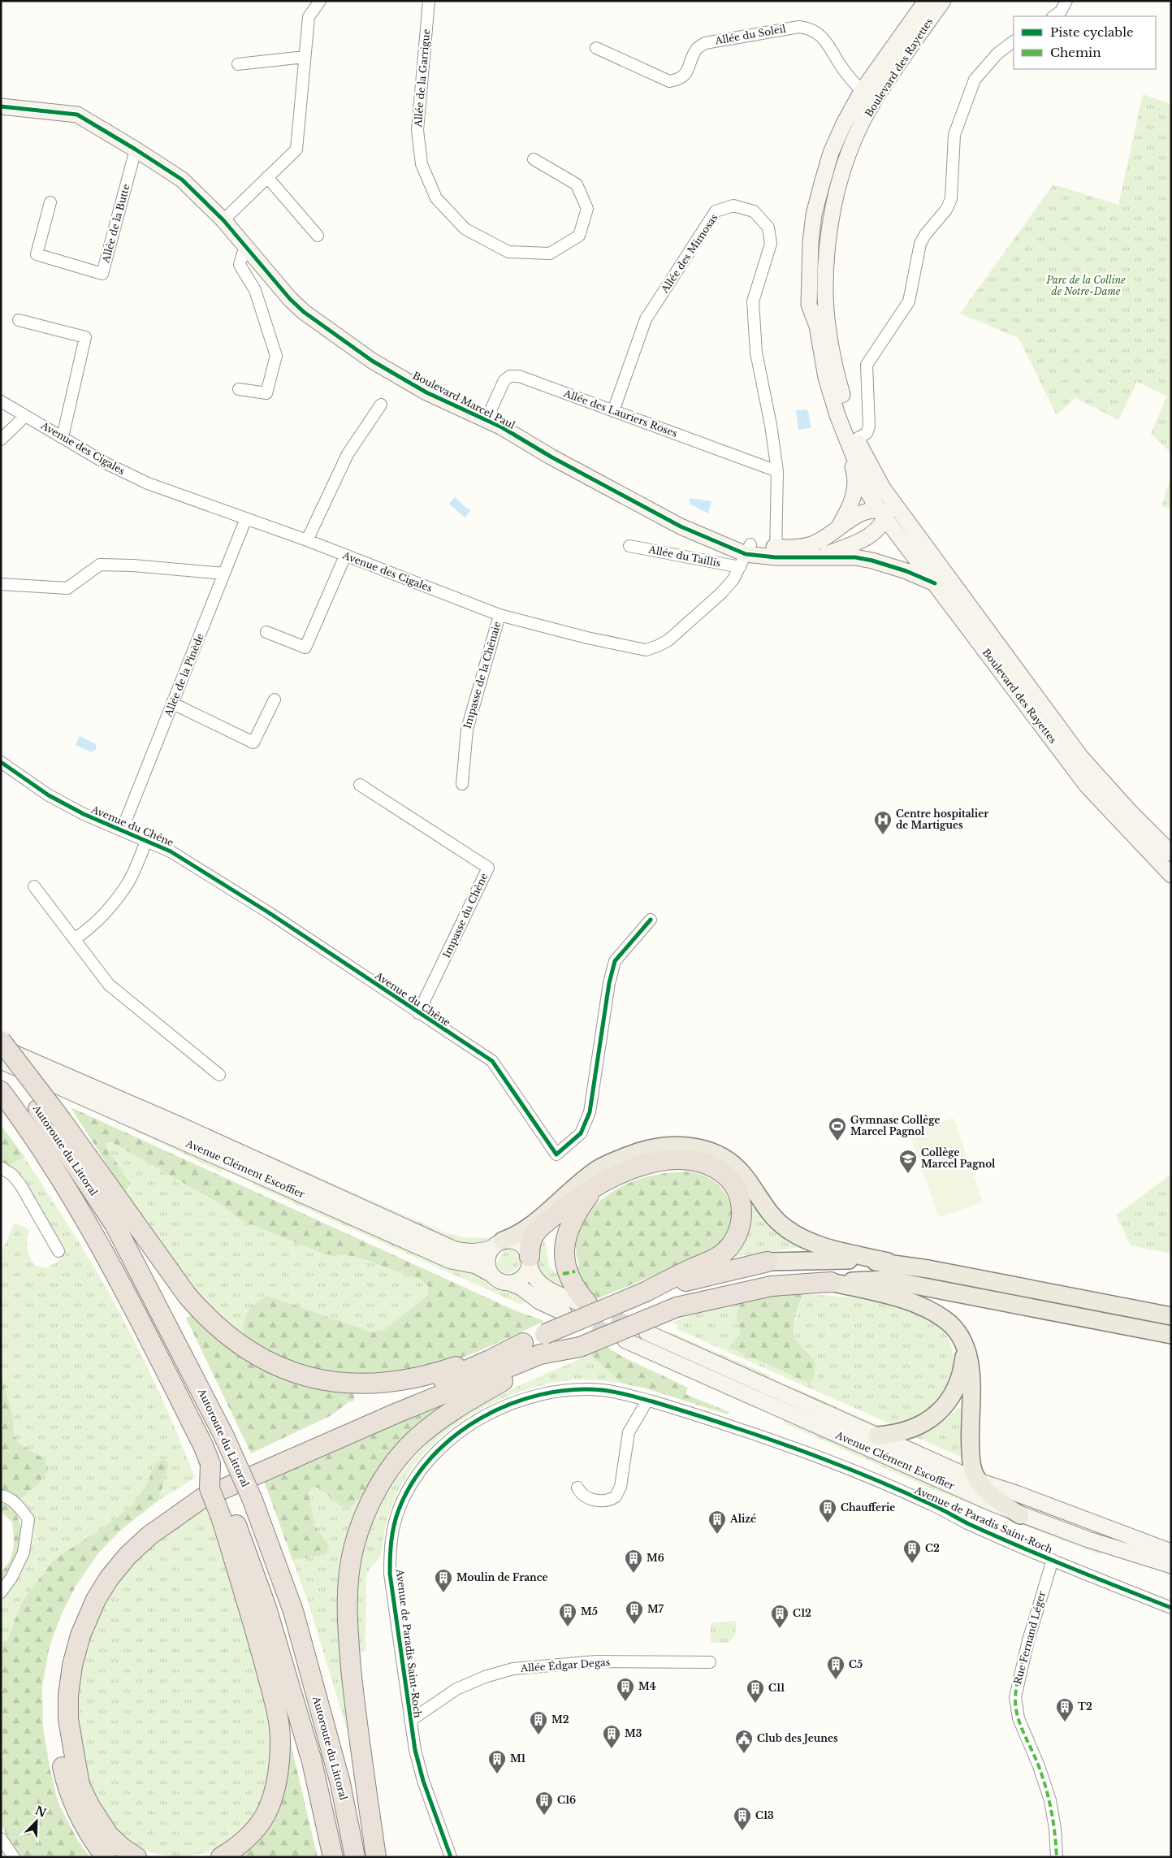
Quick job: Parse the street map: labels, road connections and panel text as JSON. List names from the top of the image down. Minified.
{"streets":{"highway":["Autoroute du Littoral"],"main road":["Boulevard des Rayettes","Boulevard Marcel Paul","Avenue Clément Escoffier"],"street":["Allée du Soleil","Allée de la Garrigue","Allée de la Butte","Allée des Mimosas","Allée des Lauriers Roses","Avenue des Cigales","Allée du Taillis","Allée de la Pinède","Impasse de la Chênaie","Avenue du Chêne","Impasse du Chêne","Avenue de Paradis Saint-Roch","Rue Fernand Léger","Allée Édgar Degas"]},"crossings":[["Allée du Soleil","Boulevard des Rayettes"],["Boulevard des Rayettes","Boulevard Marcel Paul"],["Allée de la Butte","Boulevard Marcel Paul"],["Allée des Mimosas","Boulevard Marcel Paul"],["Allée des Mimosas","Allée des Lauriers Roses"],["Boulevard Marcel Paul","Allée des Lauriers Roses"],["Boulevard Marcel Paul","Avenue des Cigales"],["Boulevard Marcel Paul","Allée du Taillis"],["Avenue des Cigales","Allée du Taillis"],["Avenue des Cigales","Allée de la Pinède"],["Avenue des Cigales","Impasse de la Chênaie"],["Allée de la Pinède","Avenue du Chêne"],["Avenue du Chêne","Impasse du Chêne"],["Autoroute du Littoral","Avenue Clément Escoffier"],["Avenue de Paradis Saint-Roch","Rue Fernand Léger"],["Avenue de Paradis Saint-Roch","Allée Édgar Degas"]],"parks":["Parc de la Colline de Notre-Dame"],"places":{"hospital":["Centre hospitalier de Martigues"],"sports":["Gymnase Collège Marcel Pagnol"],"school or university":["Collège Marcel Pagnol"],"building":["Chaufferie","Alizé","C2","M6","Moulin de France","M7","M5","C12","C5","M4","C11","T2","M2","M3","M1","C16","C13"],"public building":["Club des Jeunes"]},"legend":["Piste cyclable","Chemin"],"north":"top right"}
